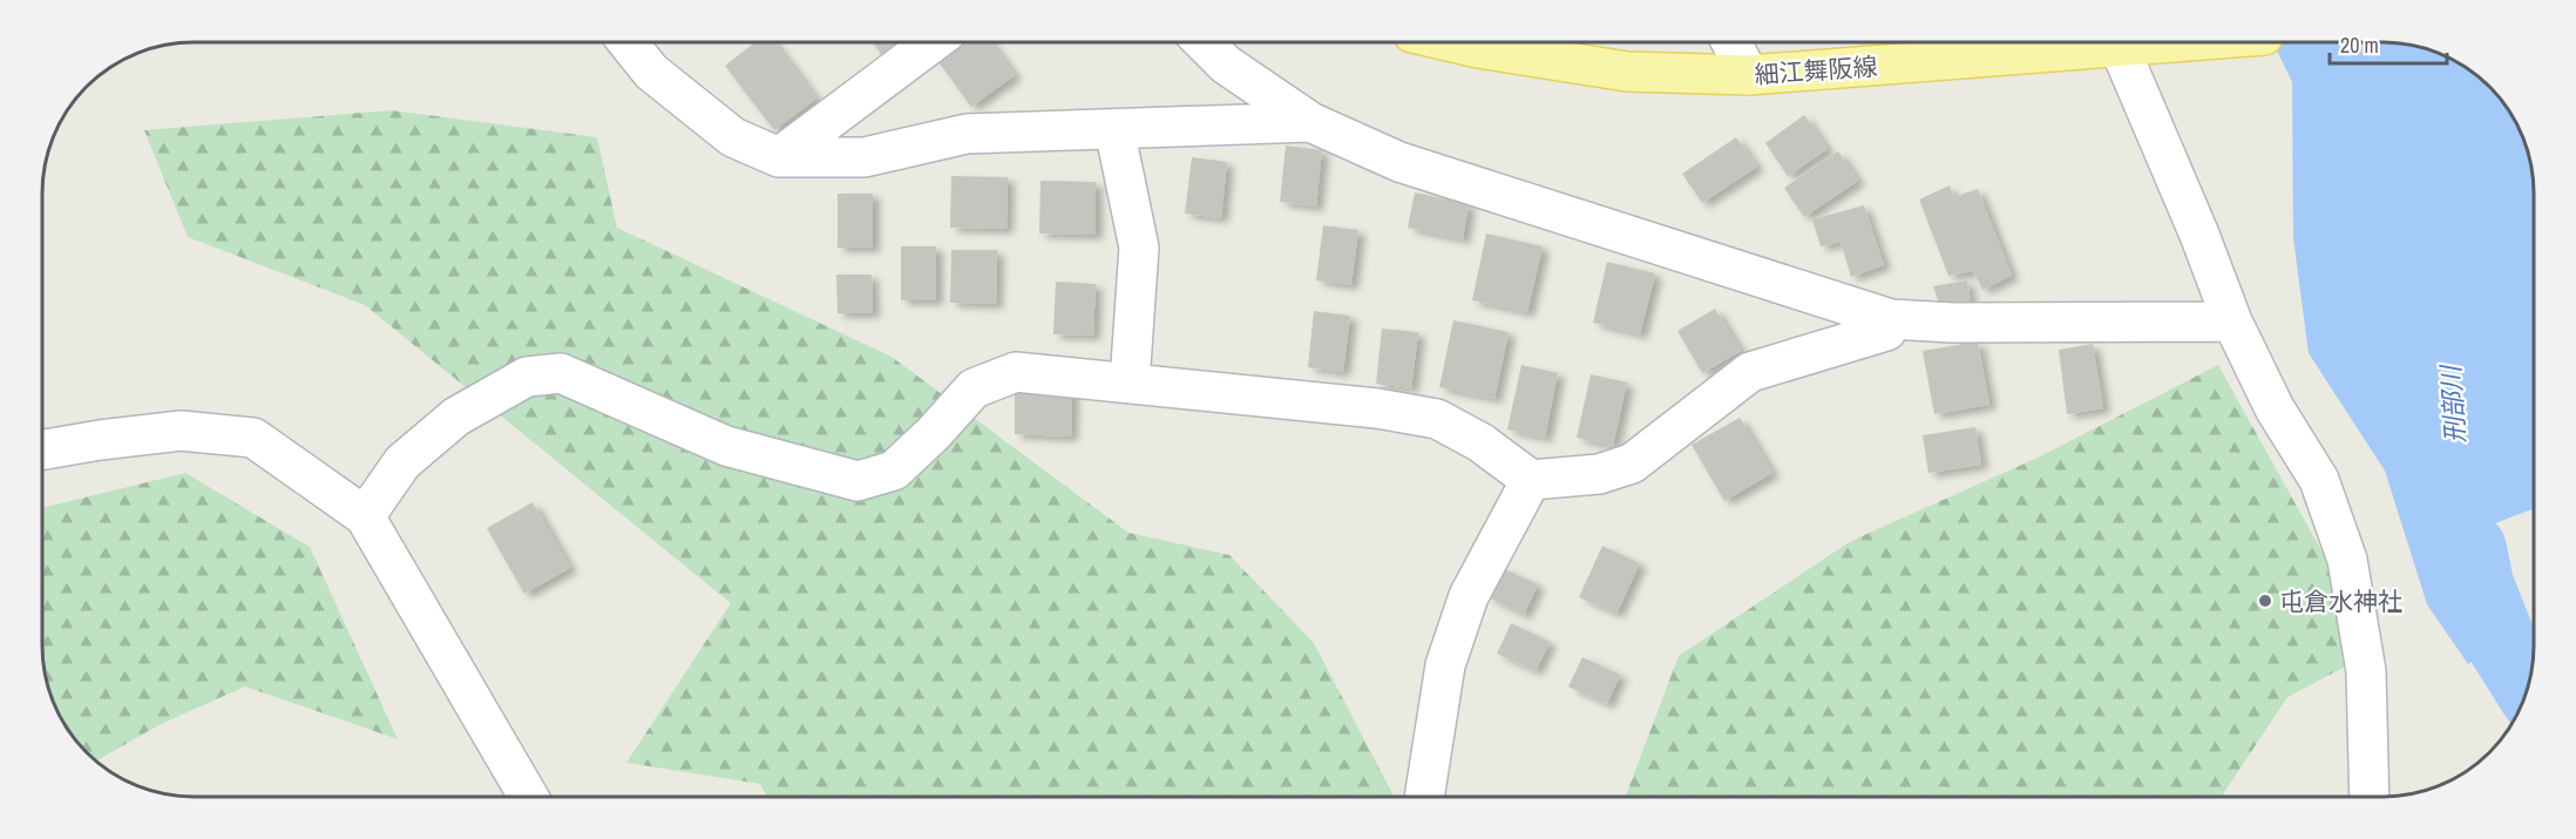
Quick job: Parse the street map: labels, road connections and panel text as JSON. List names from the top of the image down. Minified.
{"streets":{"main road":["細江舞阪線"]},"water":["刑部川"],"places":["屯倉水神社"],"scale_bar":"20 m"}
